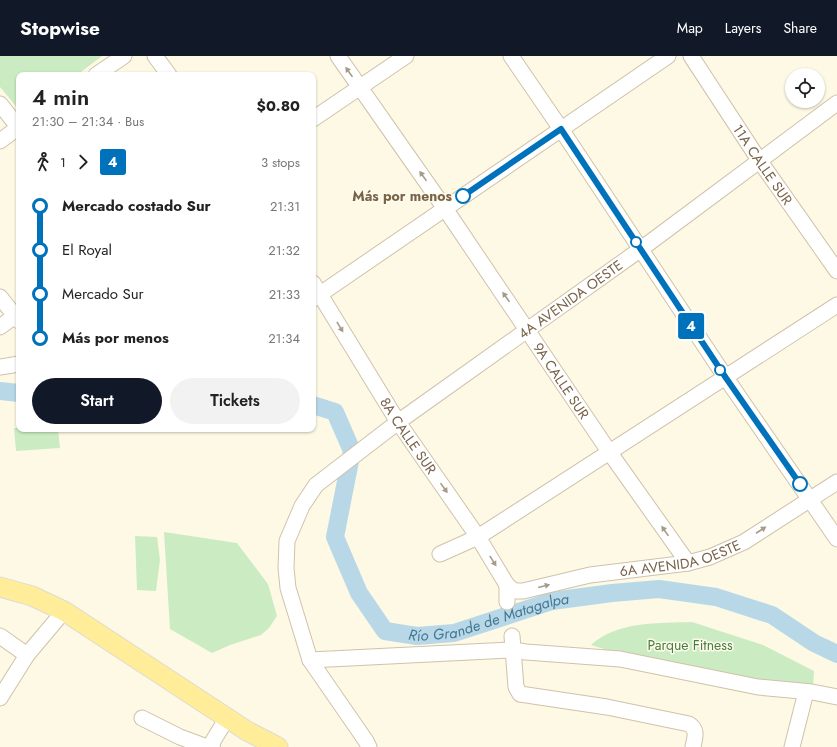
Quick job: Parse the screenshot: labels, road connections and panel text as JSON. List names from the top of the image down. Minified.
{"streets":{"street":["11A CALLE SUR","4A AVENIDA OESTE","9A CALLE SUR","8A CALLE SUR","6A AVENIDA OESTE"]},"crossings":[["11A CALLE SUR","4A AVENIDA OESTE"],["4A AVENIDA OESTE","9A CALLE SUR"],["4A AVENIDA OESTE","8A CALLE SUR"],["9A CALLE SUR","6A AVENIDA OESTE"],["8A CALLE SUR","6A AVENIDA OESTE"]],"one_way":["9A CALLE SUR","8A CALLE SUR"],"water":["Río Grande de Matagalpa"],"parks":["Parque Fitness"],"places":["Más por menos"],"lines":["bus line 4"],"page":{"header":"Stopwise","nav":["Map","Layers","Share"],"on_map":"4","heading":["4 min","21:30 – 21:34 · Bus","$0.80"],"legs":["1","4","3 stops"],"list":[{"name":"Mercado costado Sur","value":"21:31"},{"name":"El Royal","value":"21:32"},{"name":"Mercado Sur","value":"21:33"},{"name":"Más por menos","value":"21:34"}],"buttons":["Start","Tickets"]}}
